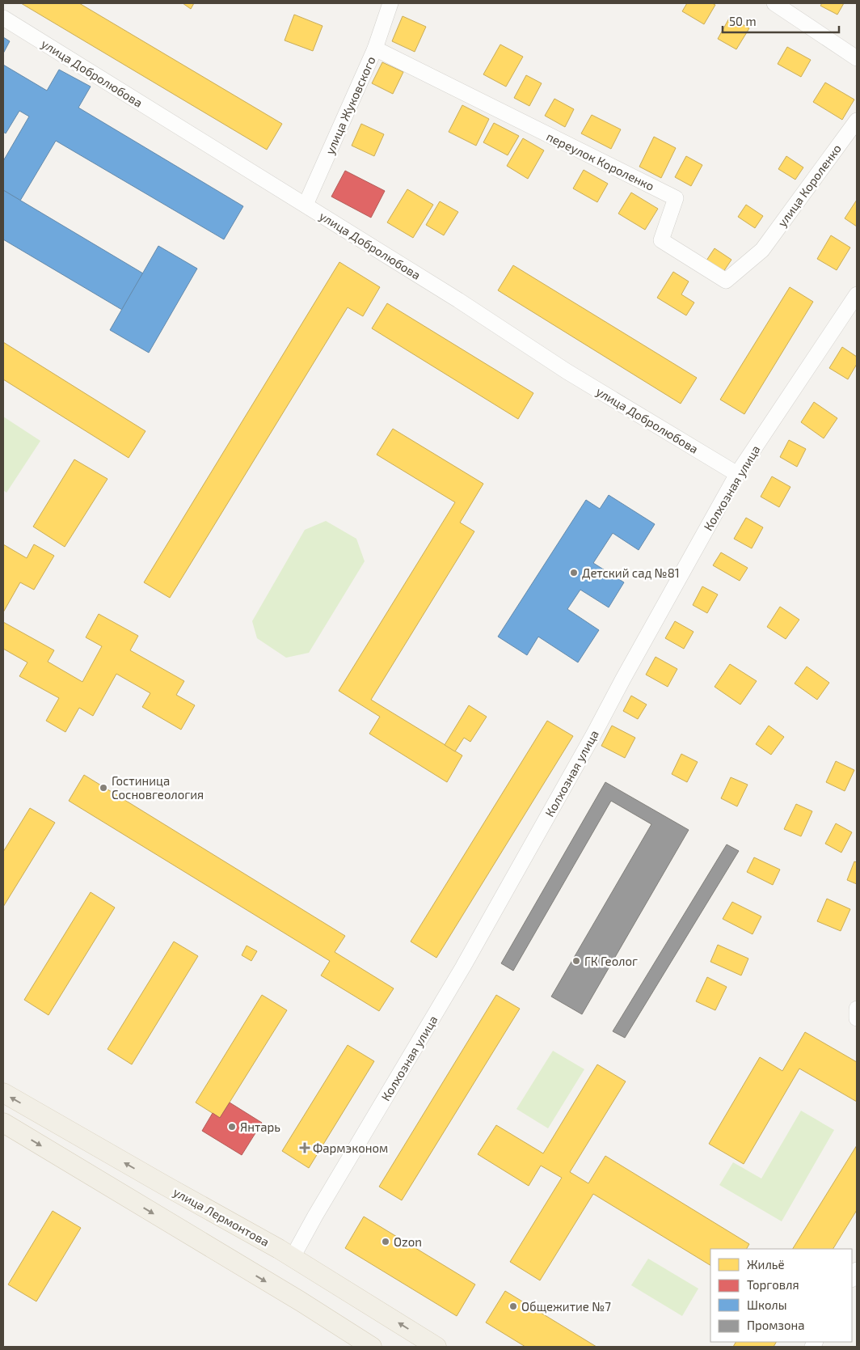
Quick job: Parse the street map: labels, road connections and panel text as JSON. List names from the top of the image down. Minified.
{"streets":{"main road":["улица Лермонтова"],"street":["улица Добролюбова","улица Жуковского","переулок Короленко","улица Короленко","Колхозная улица"]},"crossings":[["улица Добролюбова","улица Жуковского"],["улица Добролюбова","Колхозная улица"],["улица Жуковского","переулок Короленко"],["переулок Короленко","улица Короленко"],["Колхозная улица","улица Лермонтова"]],"places":{"other":["Детский сад №81","Гостиница Сосновгеология","ГК Геолог","Янтарь","Ozon","Общежитие №7"],"health":["Фармэконом"]},"legend":["Жильё","Торговля","Школы","Промзона"],"scale_bar":"50 m"}
